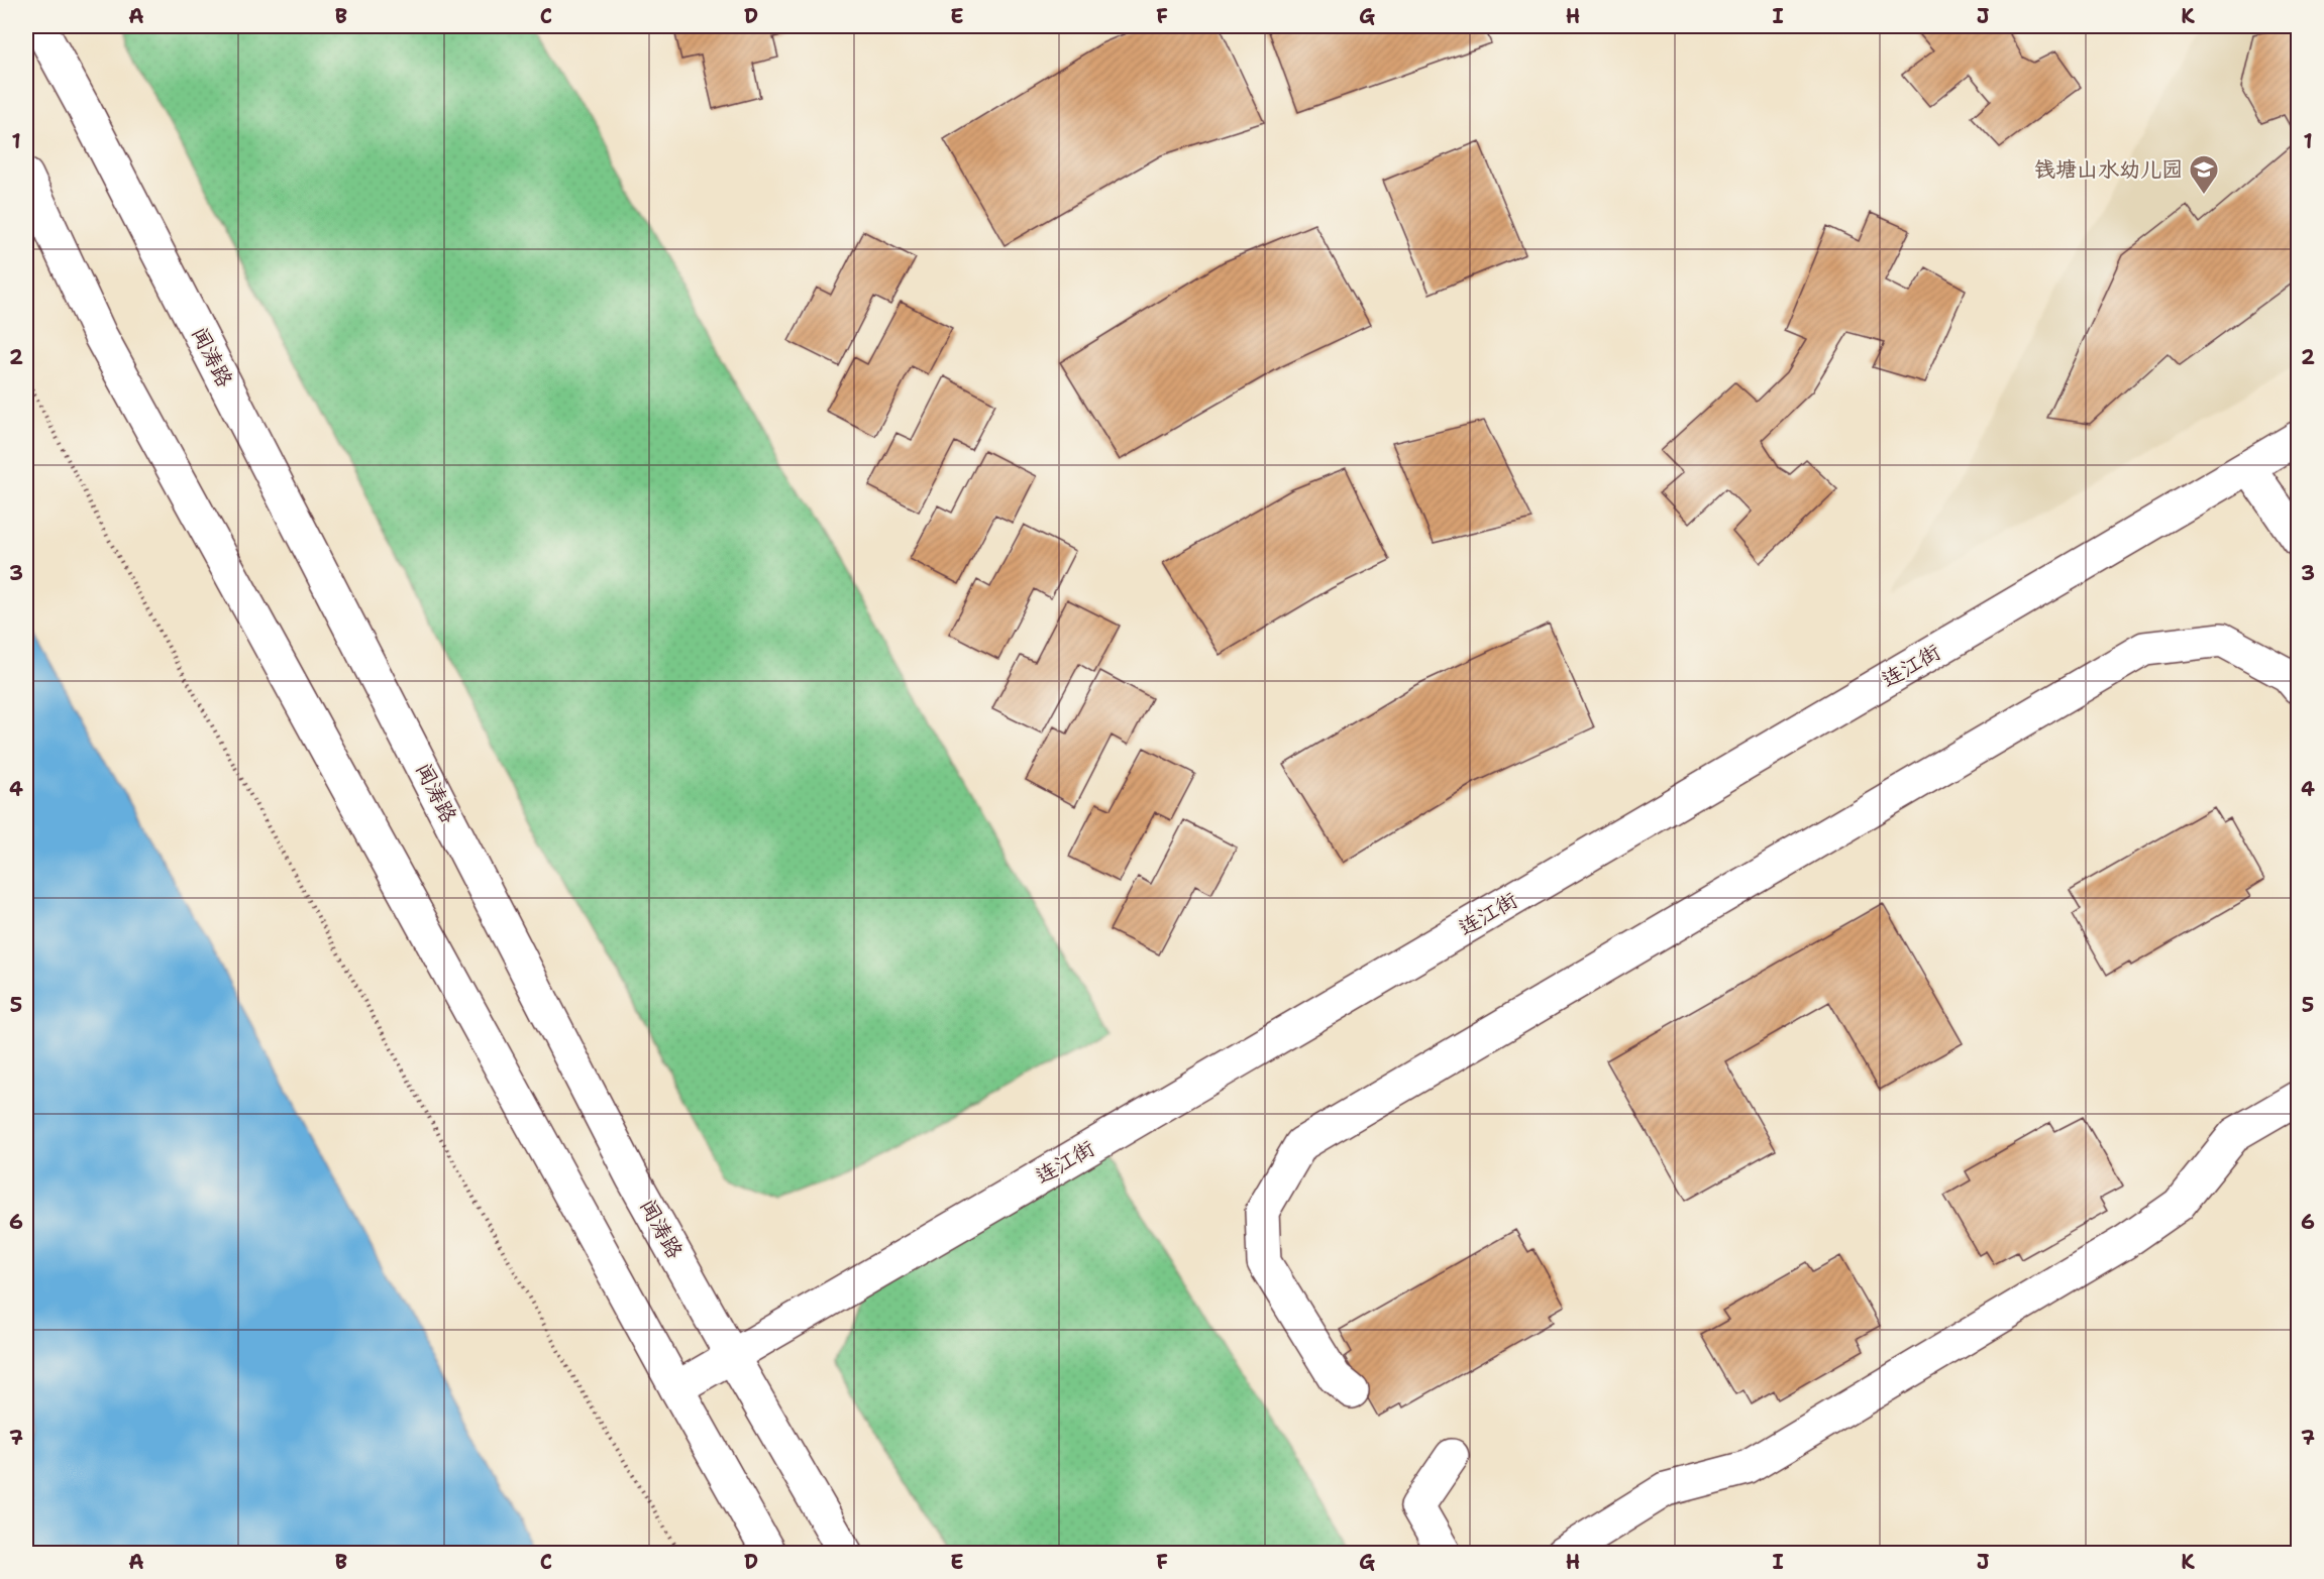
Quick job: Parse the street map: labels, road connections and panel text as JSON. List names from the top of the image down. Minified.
{"streets":{"main road":["闻涛路","连江街"]},"crossings":[["闻涛路","连江街"]],"places":{"school or university":["钱塘山水幼儿园"]},"grid":{"columns":["A","B","C","D","E","F","G","H","I","J","K"],"rows":["1","2","3","4","5","6","7"]}}
